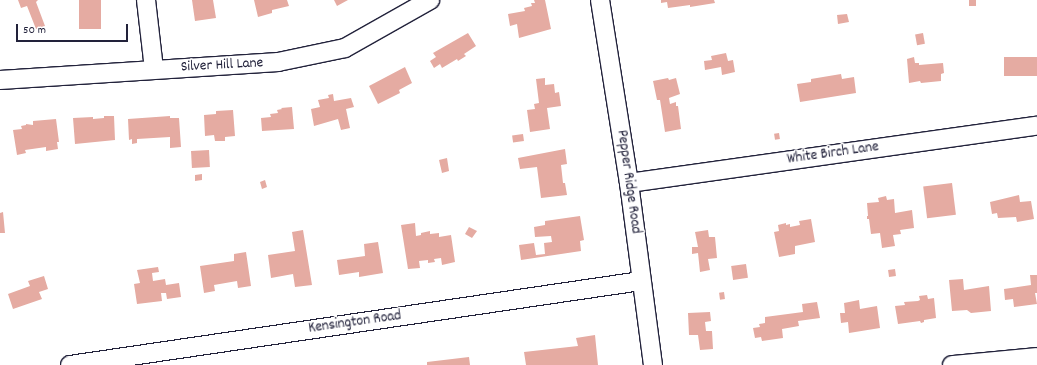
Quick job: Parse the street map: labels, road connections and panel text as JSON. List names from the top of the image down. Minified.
{"streets":{"street":["Silver Hill Lane","White Birch Lane","Pepper Ridge Road","Kensington Road"]},"crossings":[["White Birch Lane","Pepper Ridge Road"],["Pepper Ridge Road","Kensington Road"]],"scale_bar":"50 m"}
